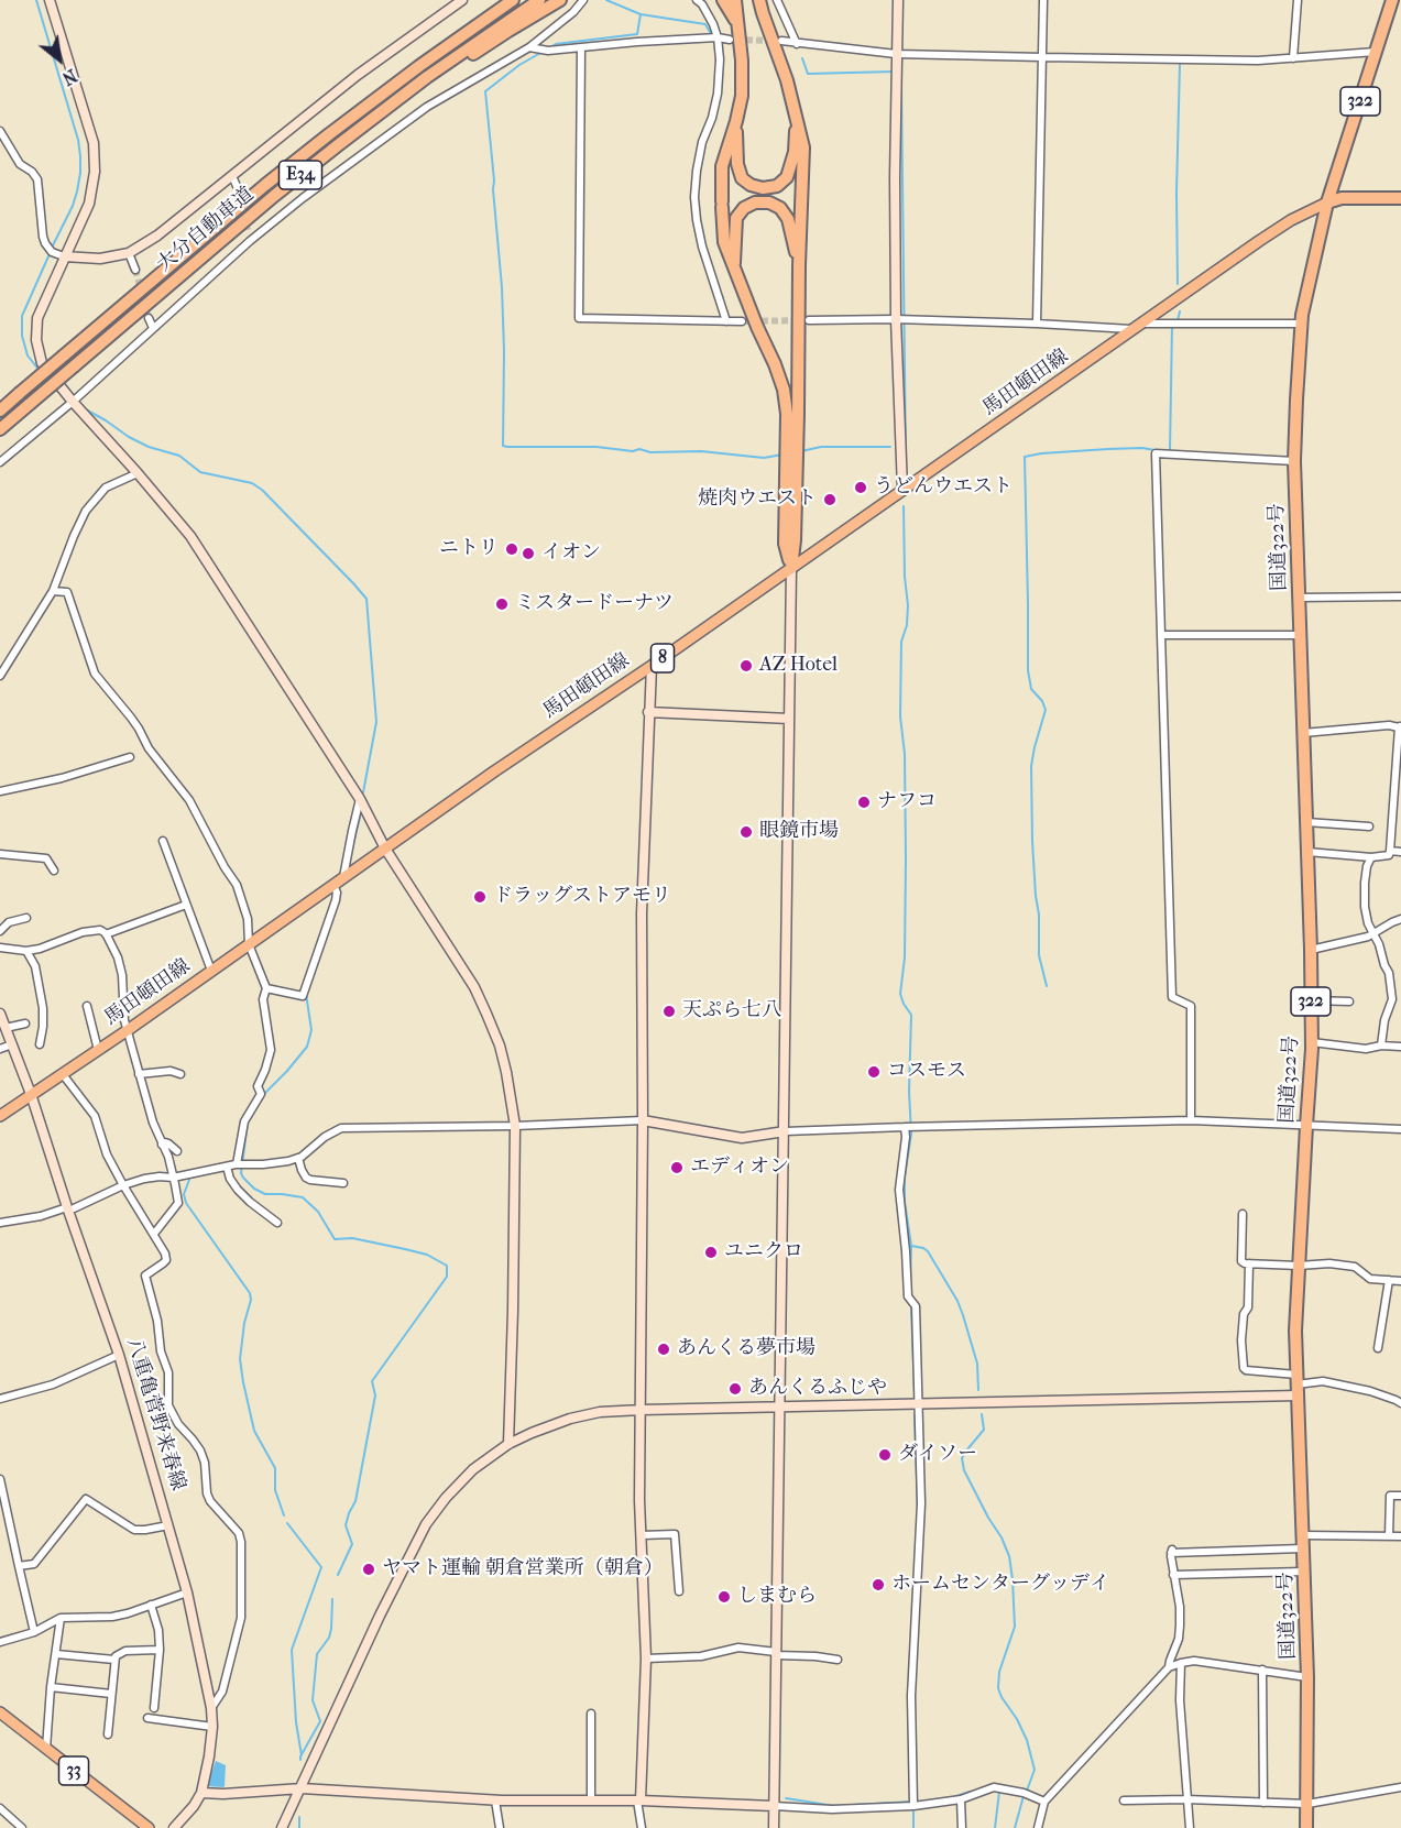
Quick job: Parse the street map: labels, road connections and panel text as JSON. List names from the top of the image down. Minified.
{"streets":{"highway":["322","E34","大分自動車道","国道322号"],"main road":["馬田頓田線","8","33"],"street":["八重亀菅野来春線"]},"crossings":[["322","馬田頓田線"],["322","国道322号"],["馬田頓田線","国道322号"],["馬田頓田線","八重亀菅野来春線"]],"places":["うどんウエスト","焼肉ウエスト","ニトリ","イオン","ミスタードーナツ","AZ Hotel","ナフコ","眼鏡市場","ドラッグストアモリ","天ぷら七八","コスモス","エディオン","ユニクロ","あんくる夢市場","あんくるふじや","ダイソー","ヤマト運輸 朝倉営業所（朝倉）","ホームセンターグッデイ","しまむら"],"north":"bottom right"}
